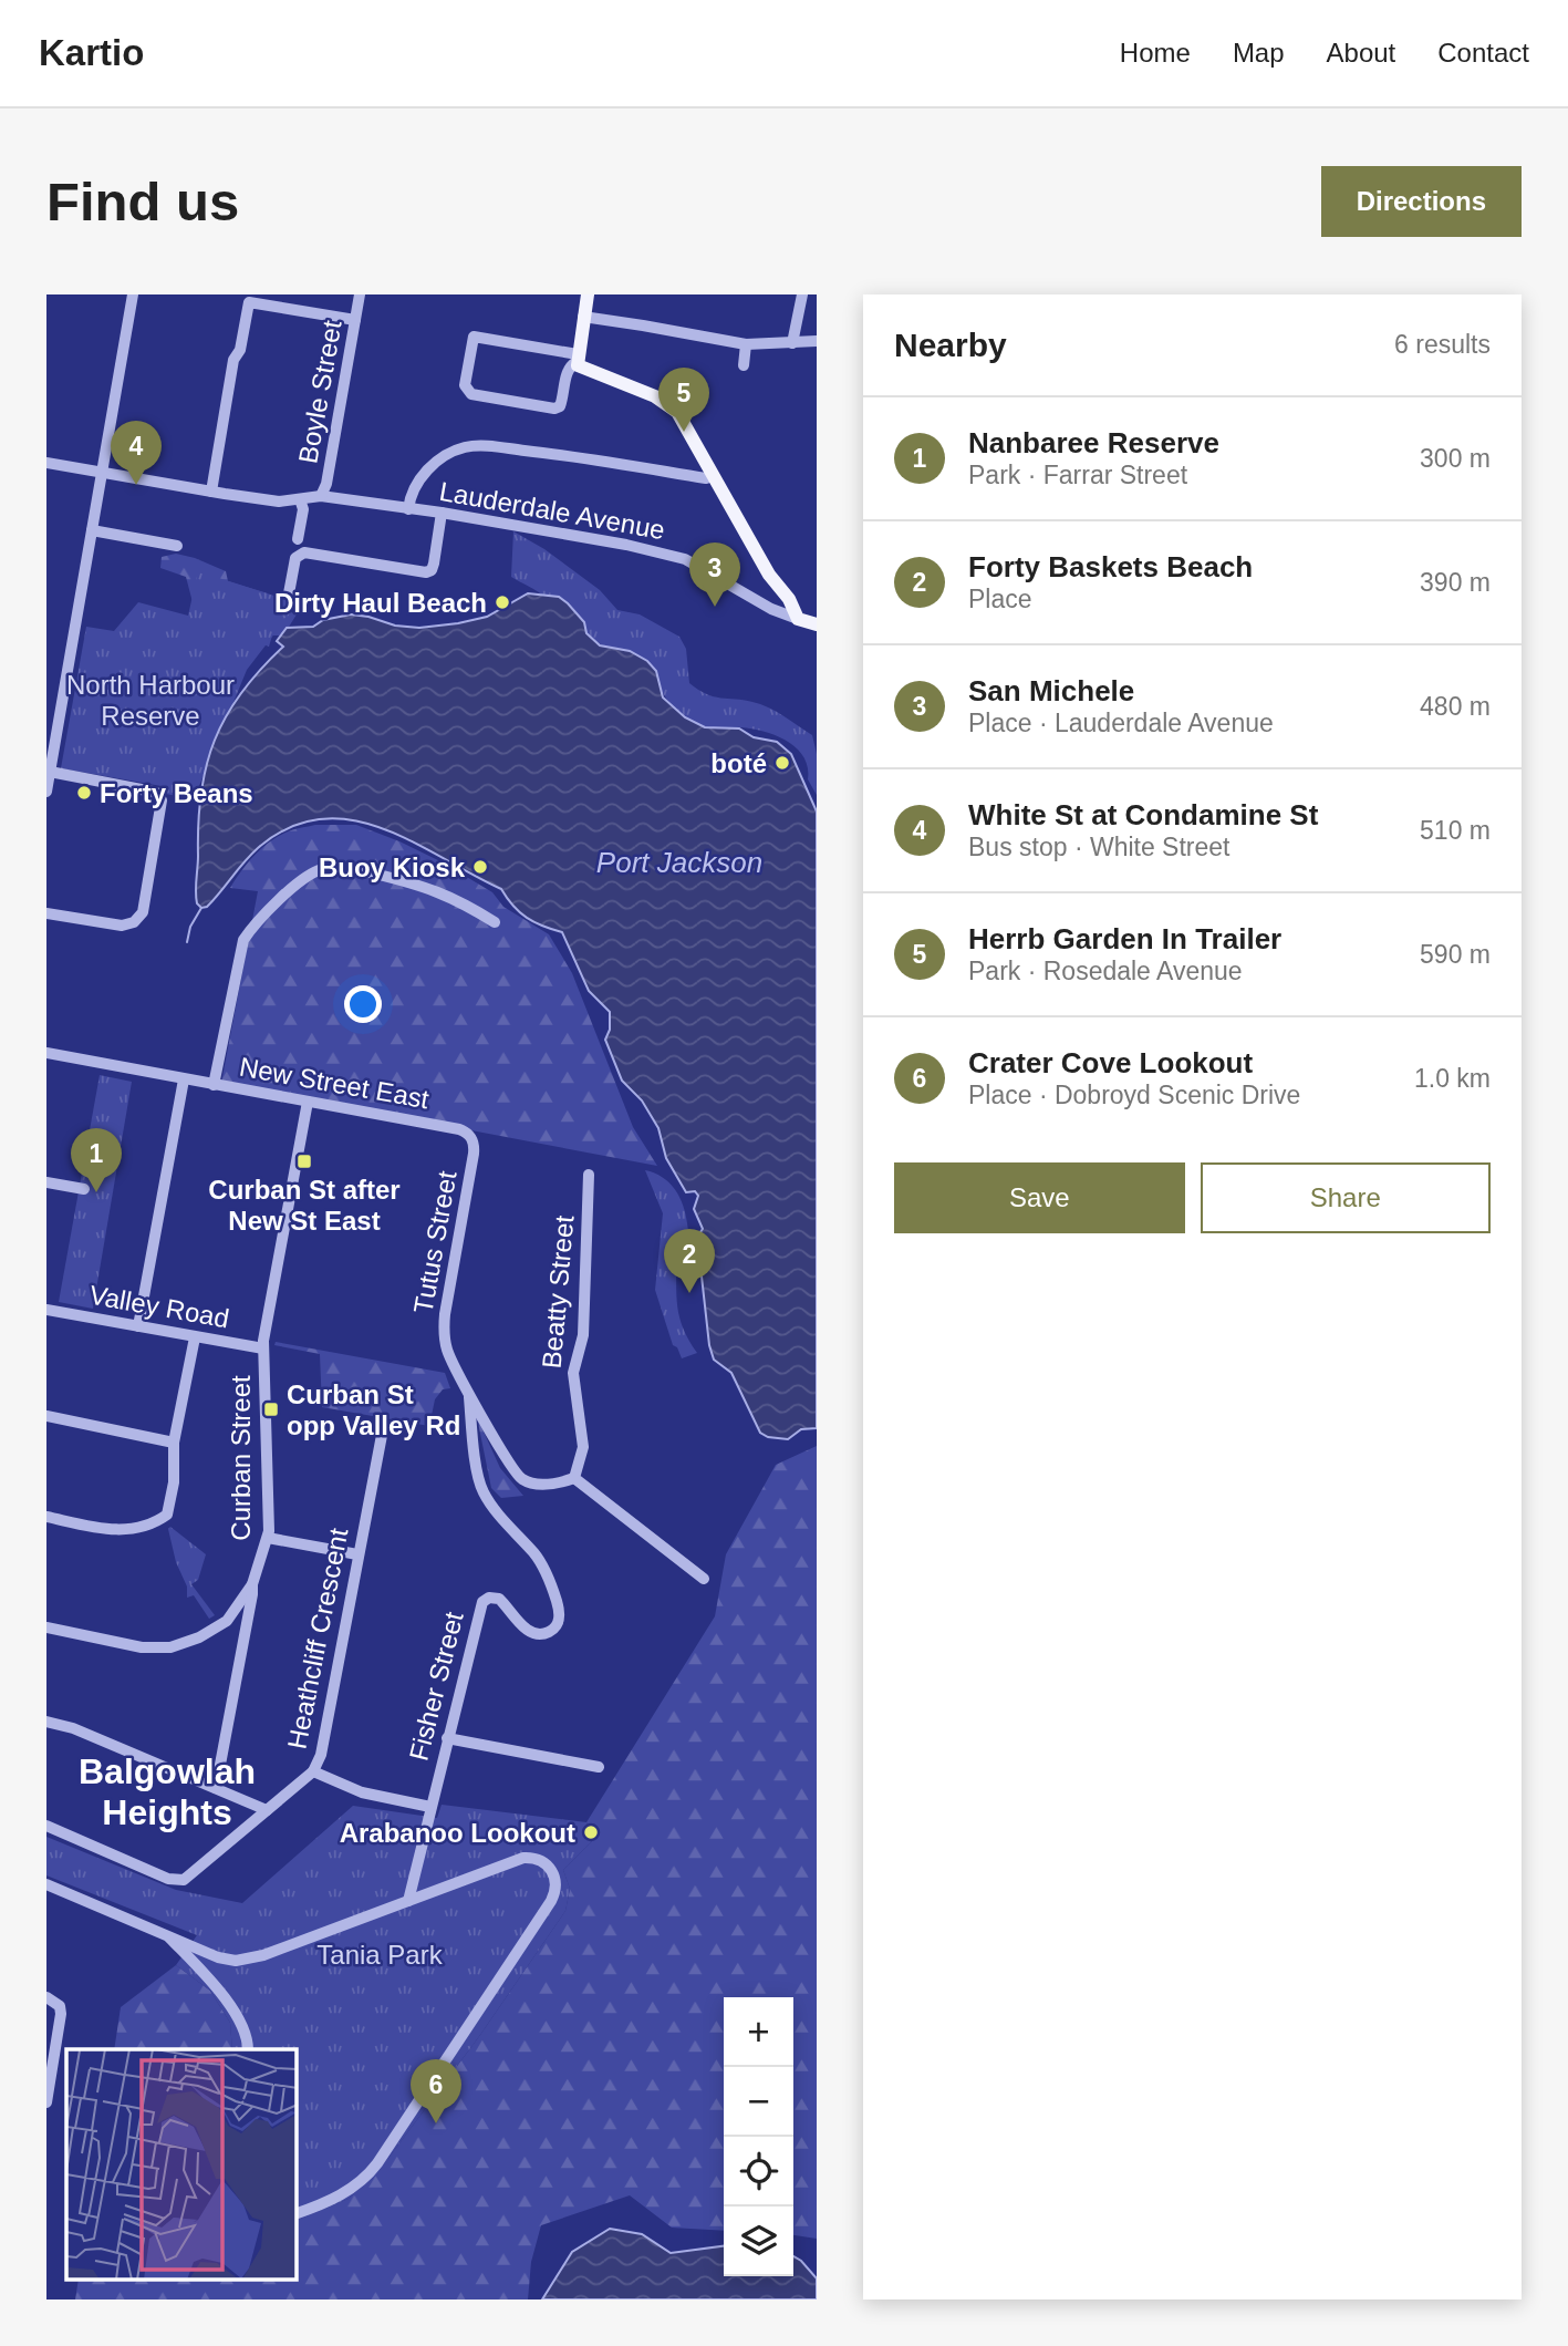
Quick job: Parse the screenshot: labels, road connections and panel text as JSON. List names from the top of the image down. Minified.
{"streets":{"main road":["Lauderdale Avenue"],"street":["Boyle Street","New Street East","Tutus Street","Beatty Street","Valley Road","Curban Street","Heathcliff Crescent","Fisher Street"]},"crossings":[["Boyle Street","Lauderdale Avenue"],["New Street East","Tutus Street"],["New Street East","Curban Street"],["Tutus Street","Beatty Street"],["Tutus Street","Fisher Street"],["Valley Road","Curban Street"]],"districts":["Balgowlah Heights"],"water":["Port Jackson"],"parks":["North Harbour Reserve","Tania Park"],"places":{"other":["Dirty Haul Beach","boté","Forty Beans","Buoy Kiosk","Arabanoo Lookout"],"transit":["Curban St after New St East","Curban St opp Valley Rd"]},"page":{"header":"Kartio","nav":["Home","Map","About","Contact"],"buttons":["Directions",["Save","Share"]],"title":"Find us","heading":["Nearby","6 results"],"pins":["5","4","3","1","2","6"],"list":[{"mark":"1","name":"Nanbaree Reserve","note":"Park · Farrar Street","value":"300 m"},{"mark":"2","name":"Forty Baskets Beach","note":"Place","value":"390 m"},{"mark":"3","name":"San Michele","note":"Place · Lauderdale Avenue","value":"480 m"},{"mark":"4","name":"White St at Condamine St","note":"Bus stop · White Street","value":"510 m"},{"mark":"5","name":"Herrb Garden In Trailer","note":"Park · Rosedale Avenue","value":"590 m"},{"mark":"6","name":"Crater Cove Lookout","note":"Place · Dobroyd Scenic Drive","value":"1.0 km"}],"map_buttons":["+","−"]}}
